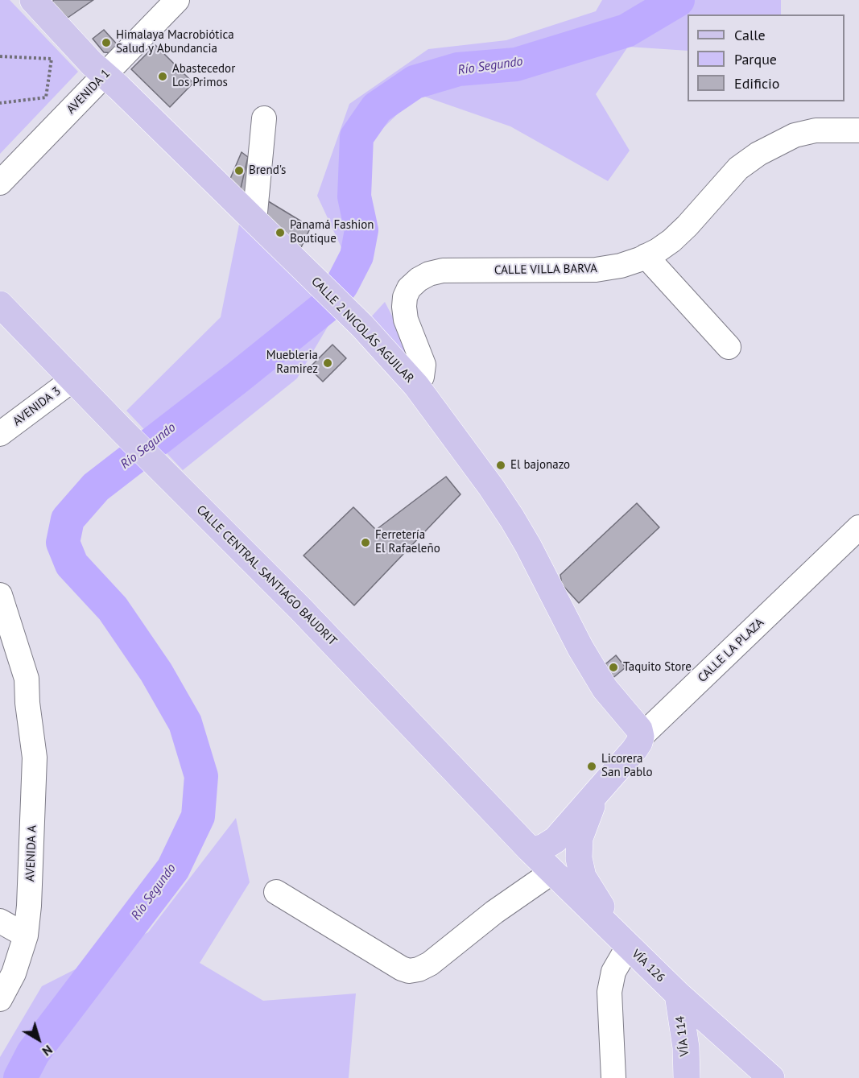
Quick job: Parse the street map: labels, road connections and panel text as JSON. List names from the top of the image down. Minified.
{"streets":{"main road":["CALLE 2 NICOLÁS AGUILAR","CALLE CENTRAL SANTIAGO BAUDRIT","CALLE LA PLAZA","VÍA 126","VÍA 114"],"street":["AVENIDA 1","CALLE VILLA BARVA","AVENIDA 3","AVENIDA A"]},"crossings":[["AVENIDA 1","CALLE 2 NICOLÁS AGUILAR"],["CALLE VILLA BARVA","CALLE 2 NICOLÁS AGUILAR"],["CALLE 2 NICOLÁS AGUILAR","CALLE LA PLAZA"],["AVENIDA 3","CALLE CENTRAL SANTIAGO BAUDRIT"],["CALLE CENTRAL SANTIAGO BAUDRIT","VÍA 126"],["VÍA 126","VÍA 114"]],"water":["Río Segundo"],"places":["Himalaya Macrobiótica Salud y Abundancia","Abastecedor Los Primos","Brend's","Panamá Fashion Boutique","Muebleria Ramirez","El bajonazo","Ferretería El Rafaeleño","Taquito Store","Licorera San Pablo"],"legend":["Calle","Parque","Edificio"],"north":"bottom right"}
